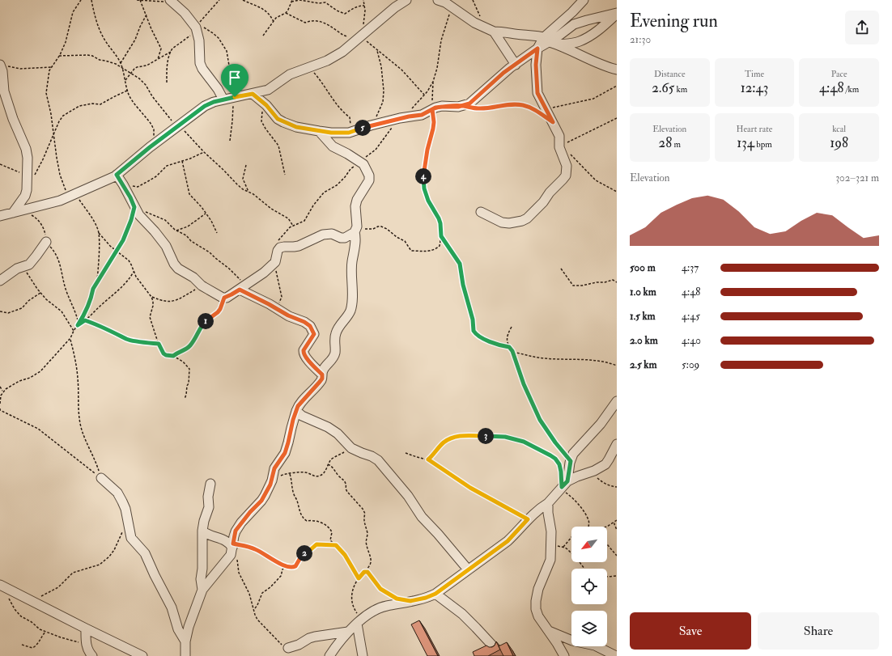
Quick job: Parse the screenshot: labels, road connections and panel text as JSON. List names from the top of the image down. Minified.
{"north":"bottom left","page":{"heading":["Evening run","21:30"],"stats":[["Distance","2.65 km"],["Time","12:43"],["Pace","4:48 /km"],["Elevation","28 m"],["Heart rate","134 bpm"],["kcal","198"]],"pins":["5","4","1","3","2"],"chart":["Elevation","302–321 m"],"list":[{"name":"500 m","note":"4:37"},{"name":"1.0 km","note":"4:48"},{"name":"1.5 km","note":"4:45"},{"name":"2.0 km","note":"4:40"},{"name":"2.5 km","note":"5:09"}],"buttons":["Save","Share"]}}
